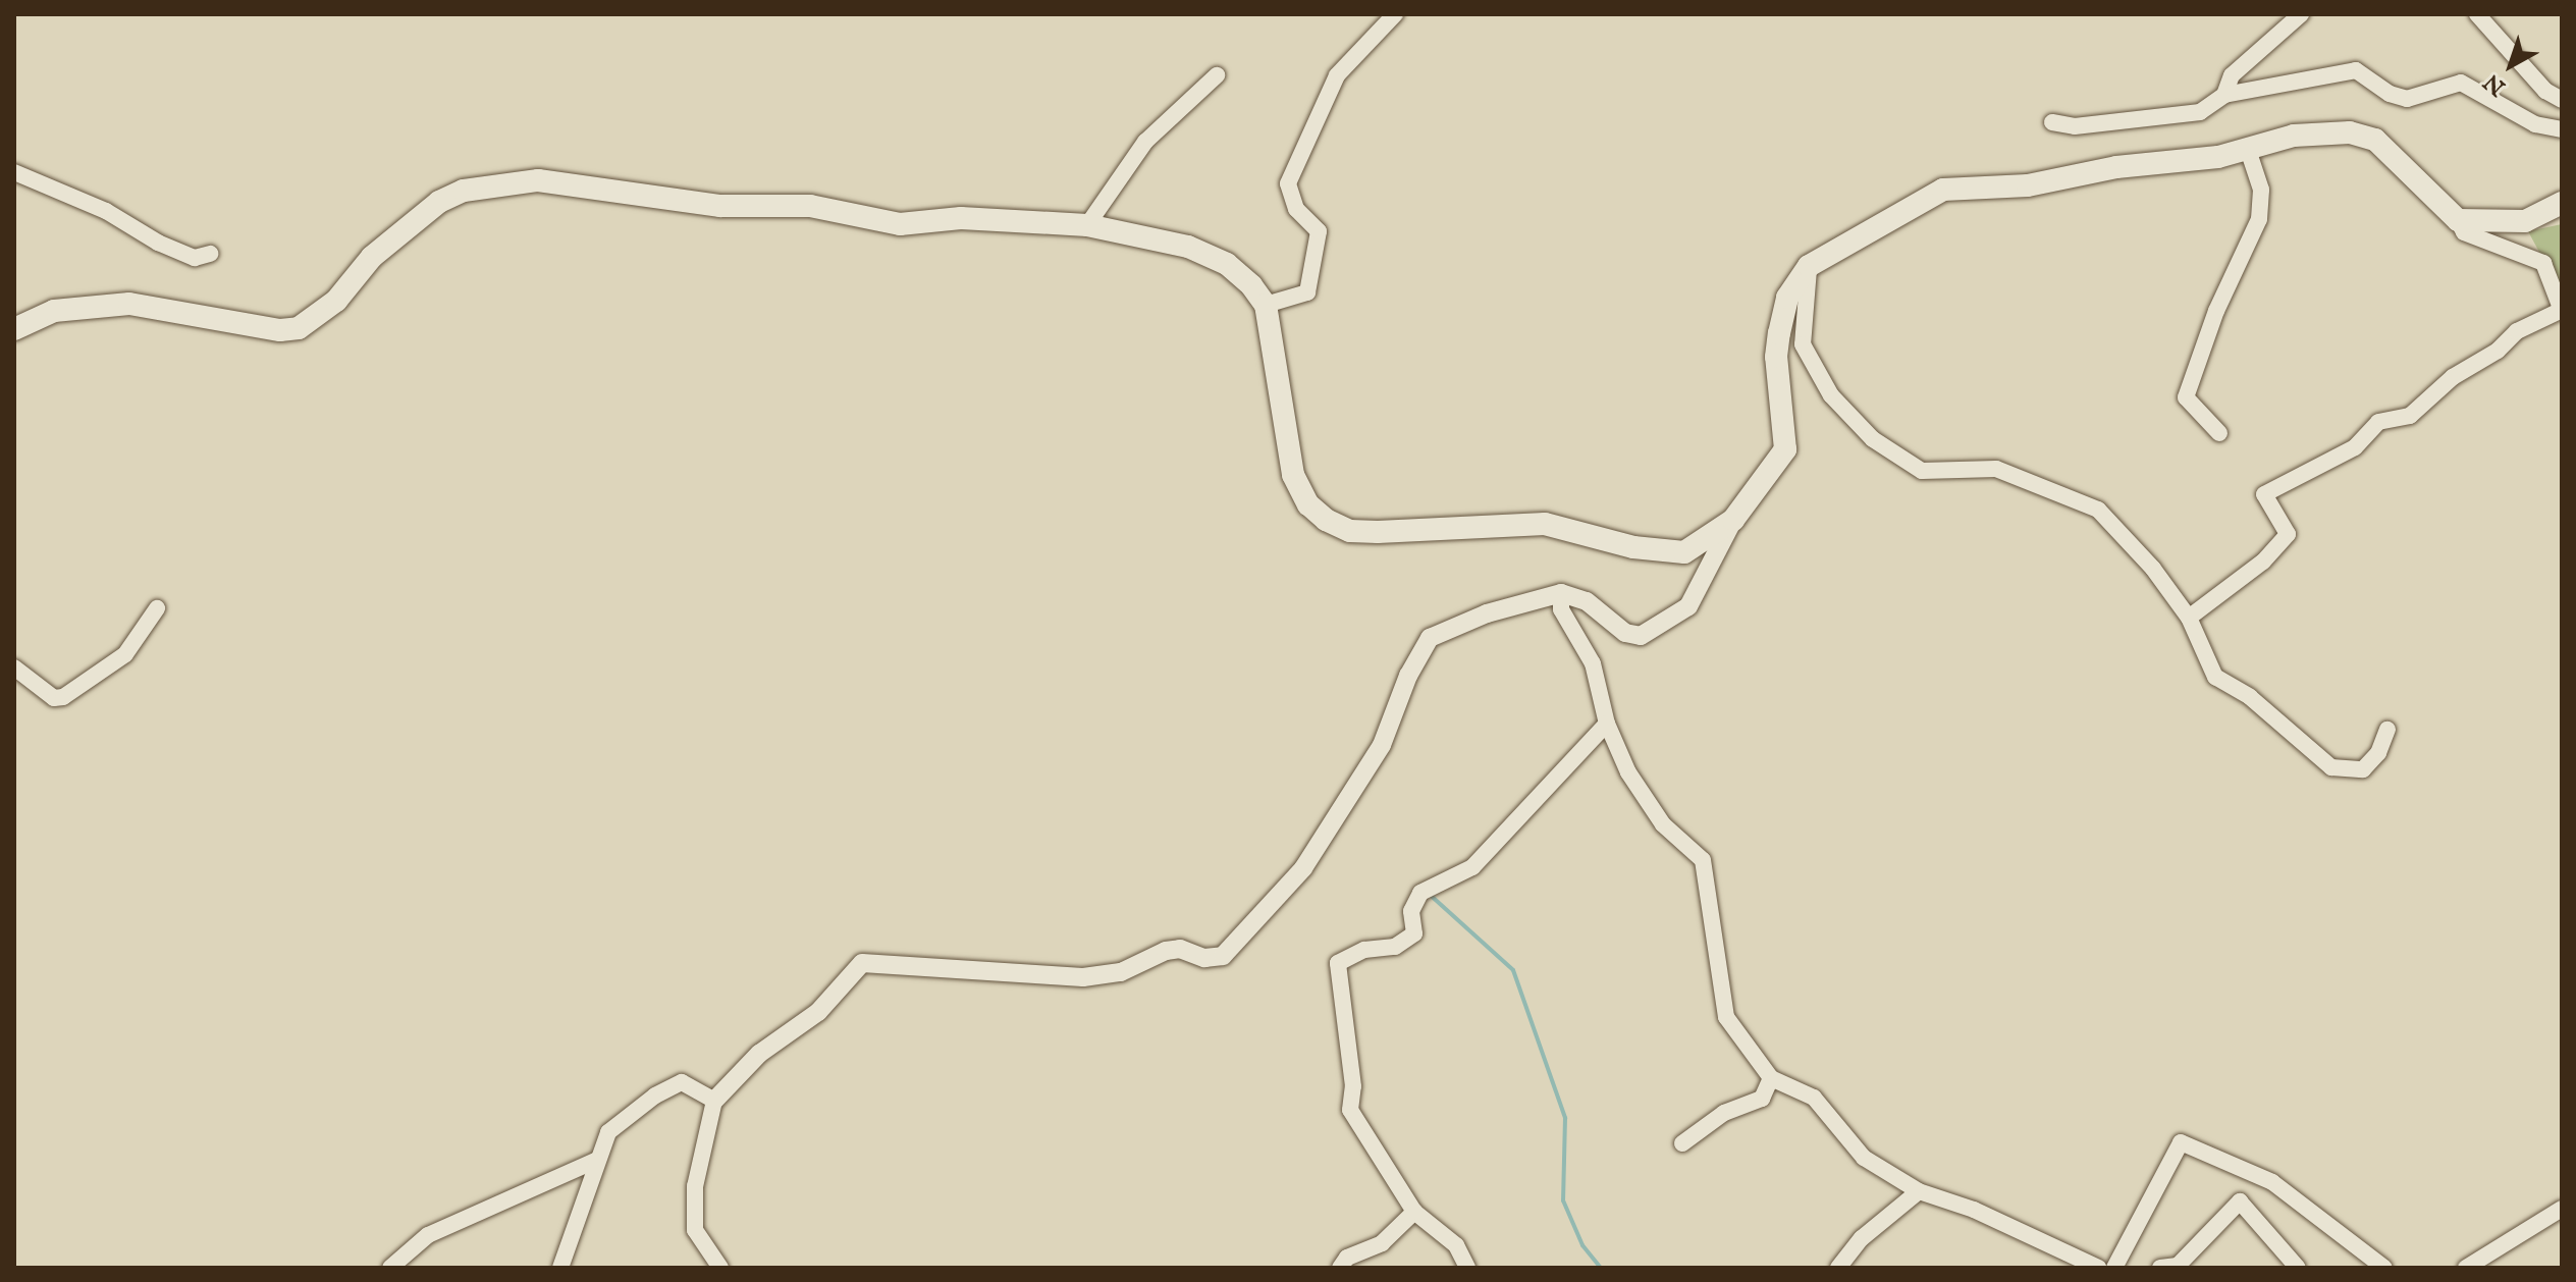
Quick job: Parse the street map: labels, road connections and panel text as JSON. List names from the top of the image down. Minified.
{"north":"bottom left"}
